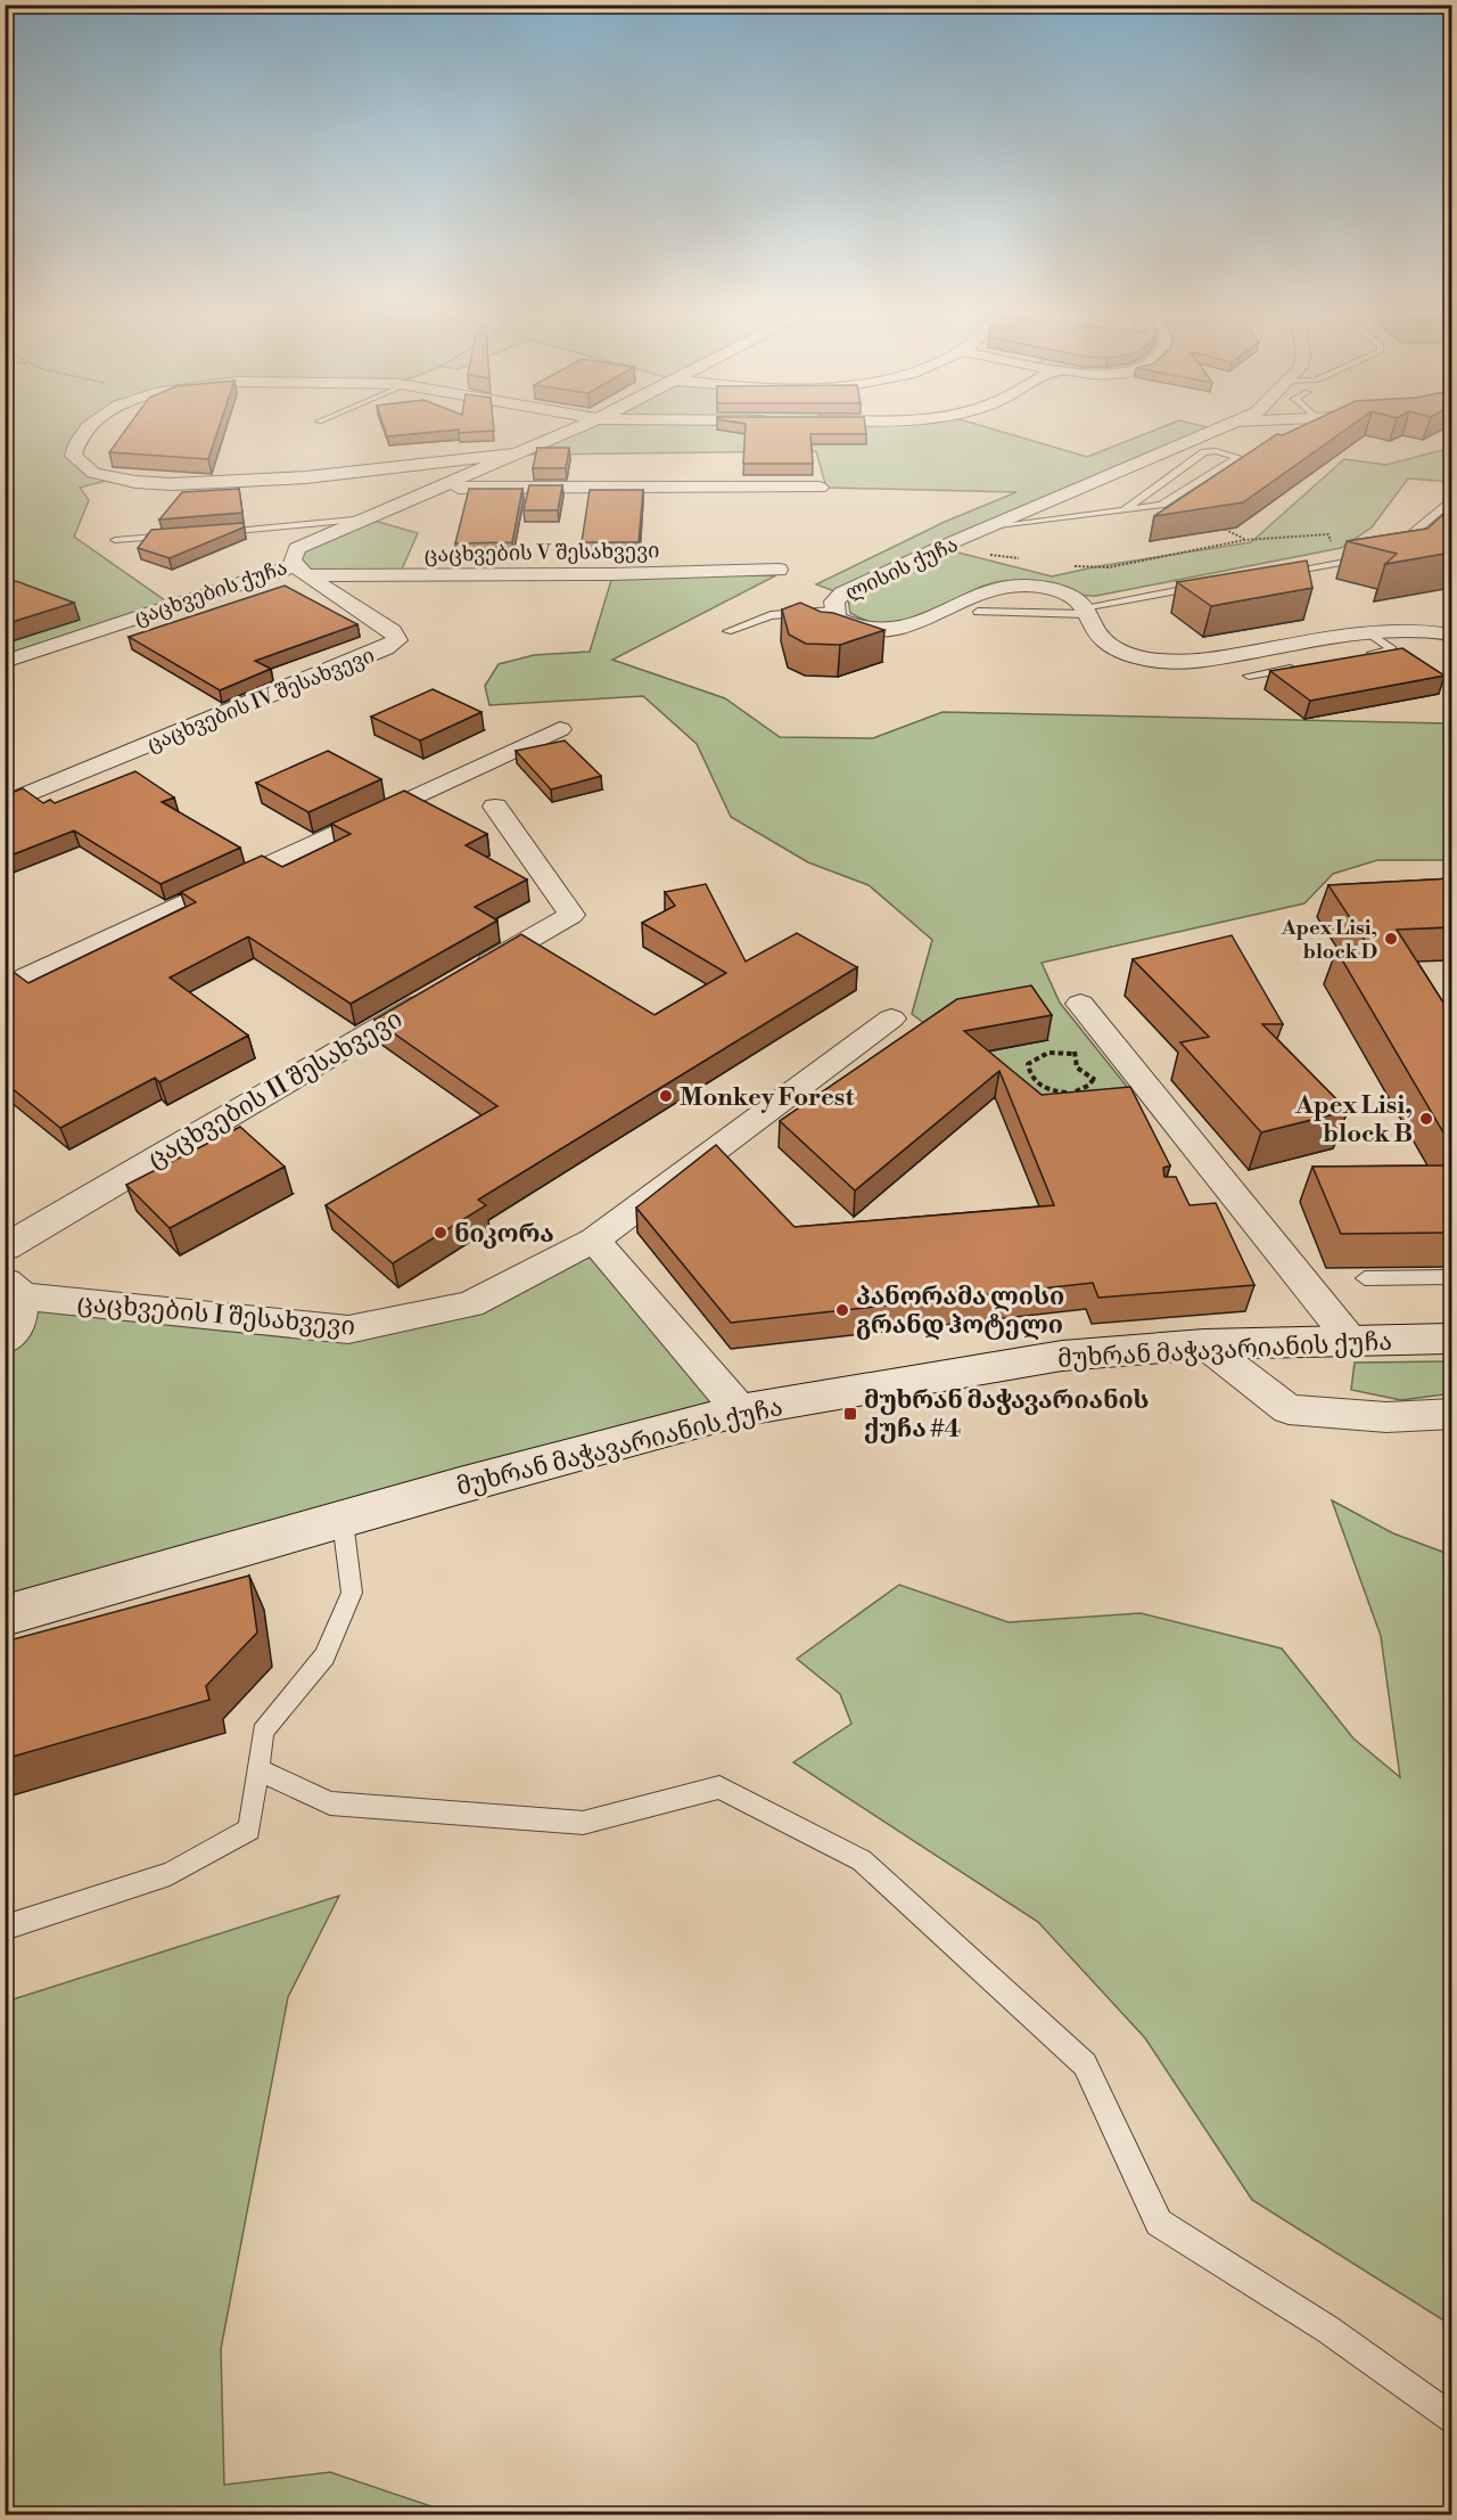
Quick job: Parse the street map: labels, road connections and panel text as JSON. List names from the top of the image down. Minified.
{"streets":{"main road":["მუხრან მაჭავარიანის ქუჩა"],"street":["ცაცხვების V შესახვევი","ლისის ქუჩა","ცაცხვების ქუჩა","ცაცხვების IV შესახვევი","ცაცხვების II შესახვევი","ცაცხვების I შესახვევი"]},"crossings":[["ცაცხვების V შესახვევი","ცაცხვების ქუჩა"],["ცაცხვების V შესახვევი","ცაცხვების IV შესახვევი"],["ცაცხვების ქუჩა","ცაცხვების IV შესახვევი"]],"places":{"other":["Apex Lisi, block D","Monkey Forest","Apex Lisi, block B","ნიკორა","პანორამა ლისი გრანდ ჰოტელი"],"transit":["მუხრან მაჭავარიანის ქუჩა #4"]}}
